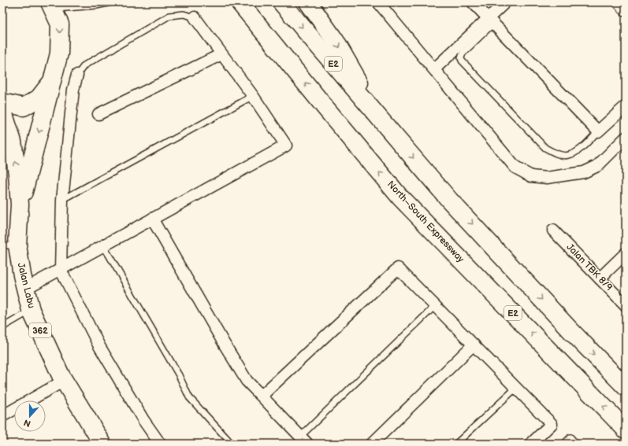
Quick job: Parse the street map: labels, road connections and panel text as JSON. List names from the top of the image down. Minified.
{"streets":{"main road":["E2","North–South Expressway","Jalan Labu","362"],"street":["Jalan TBK 8/9"]},"north":"bottom"}
